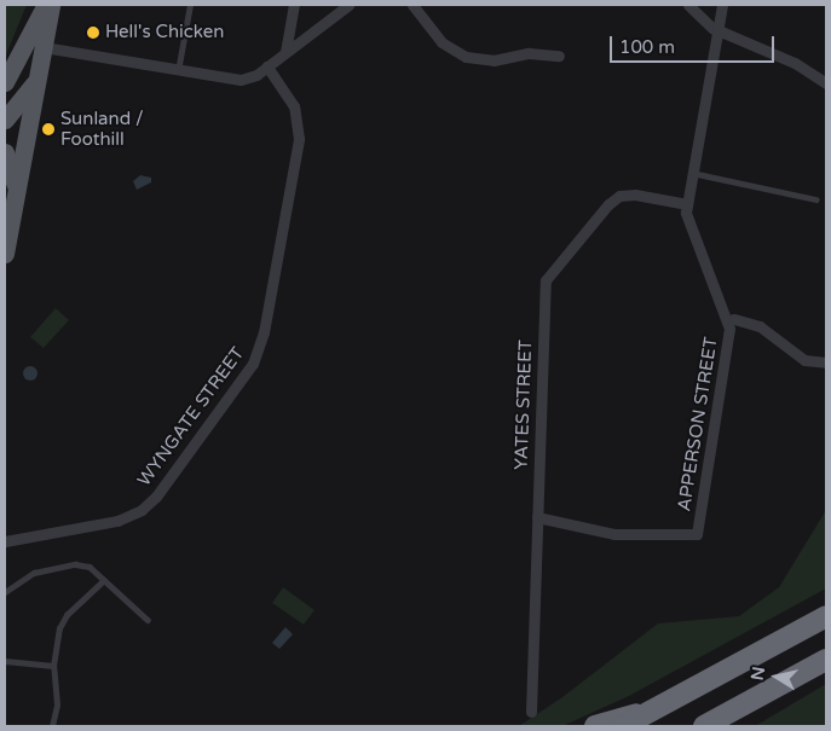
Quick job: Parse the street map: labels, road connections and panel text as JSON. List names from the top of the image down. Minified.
{"streets":{"street":["YATES STREET","WYNGATE STREET","APPERSON STREET"]},"crossings":[["YATES STREET","APPERSON STREET"]],"places":["Hell's Chicken","Sunland / Foothill"],"scale_bar":"100 m","north":"left"}
